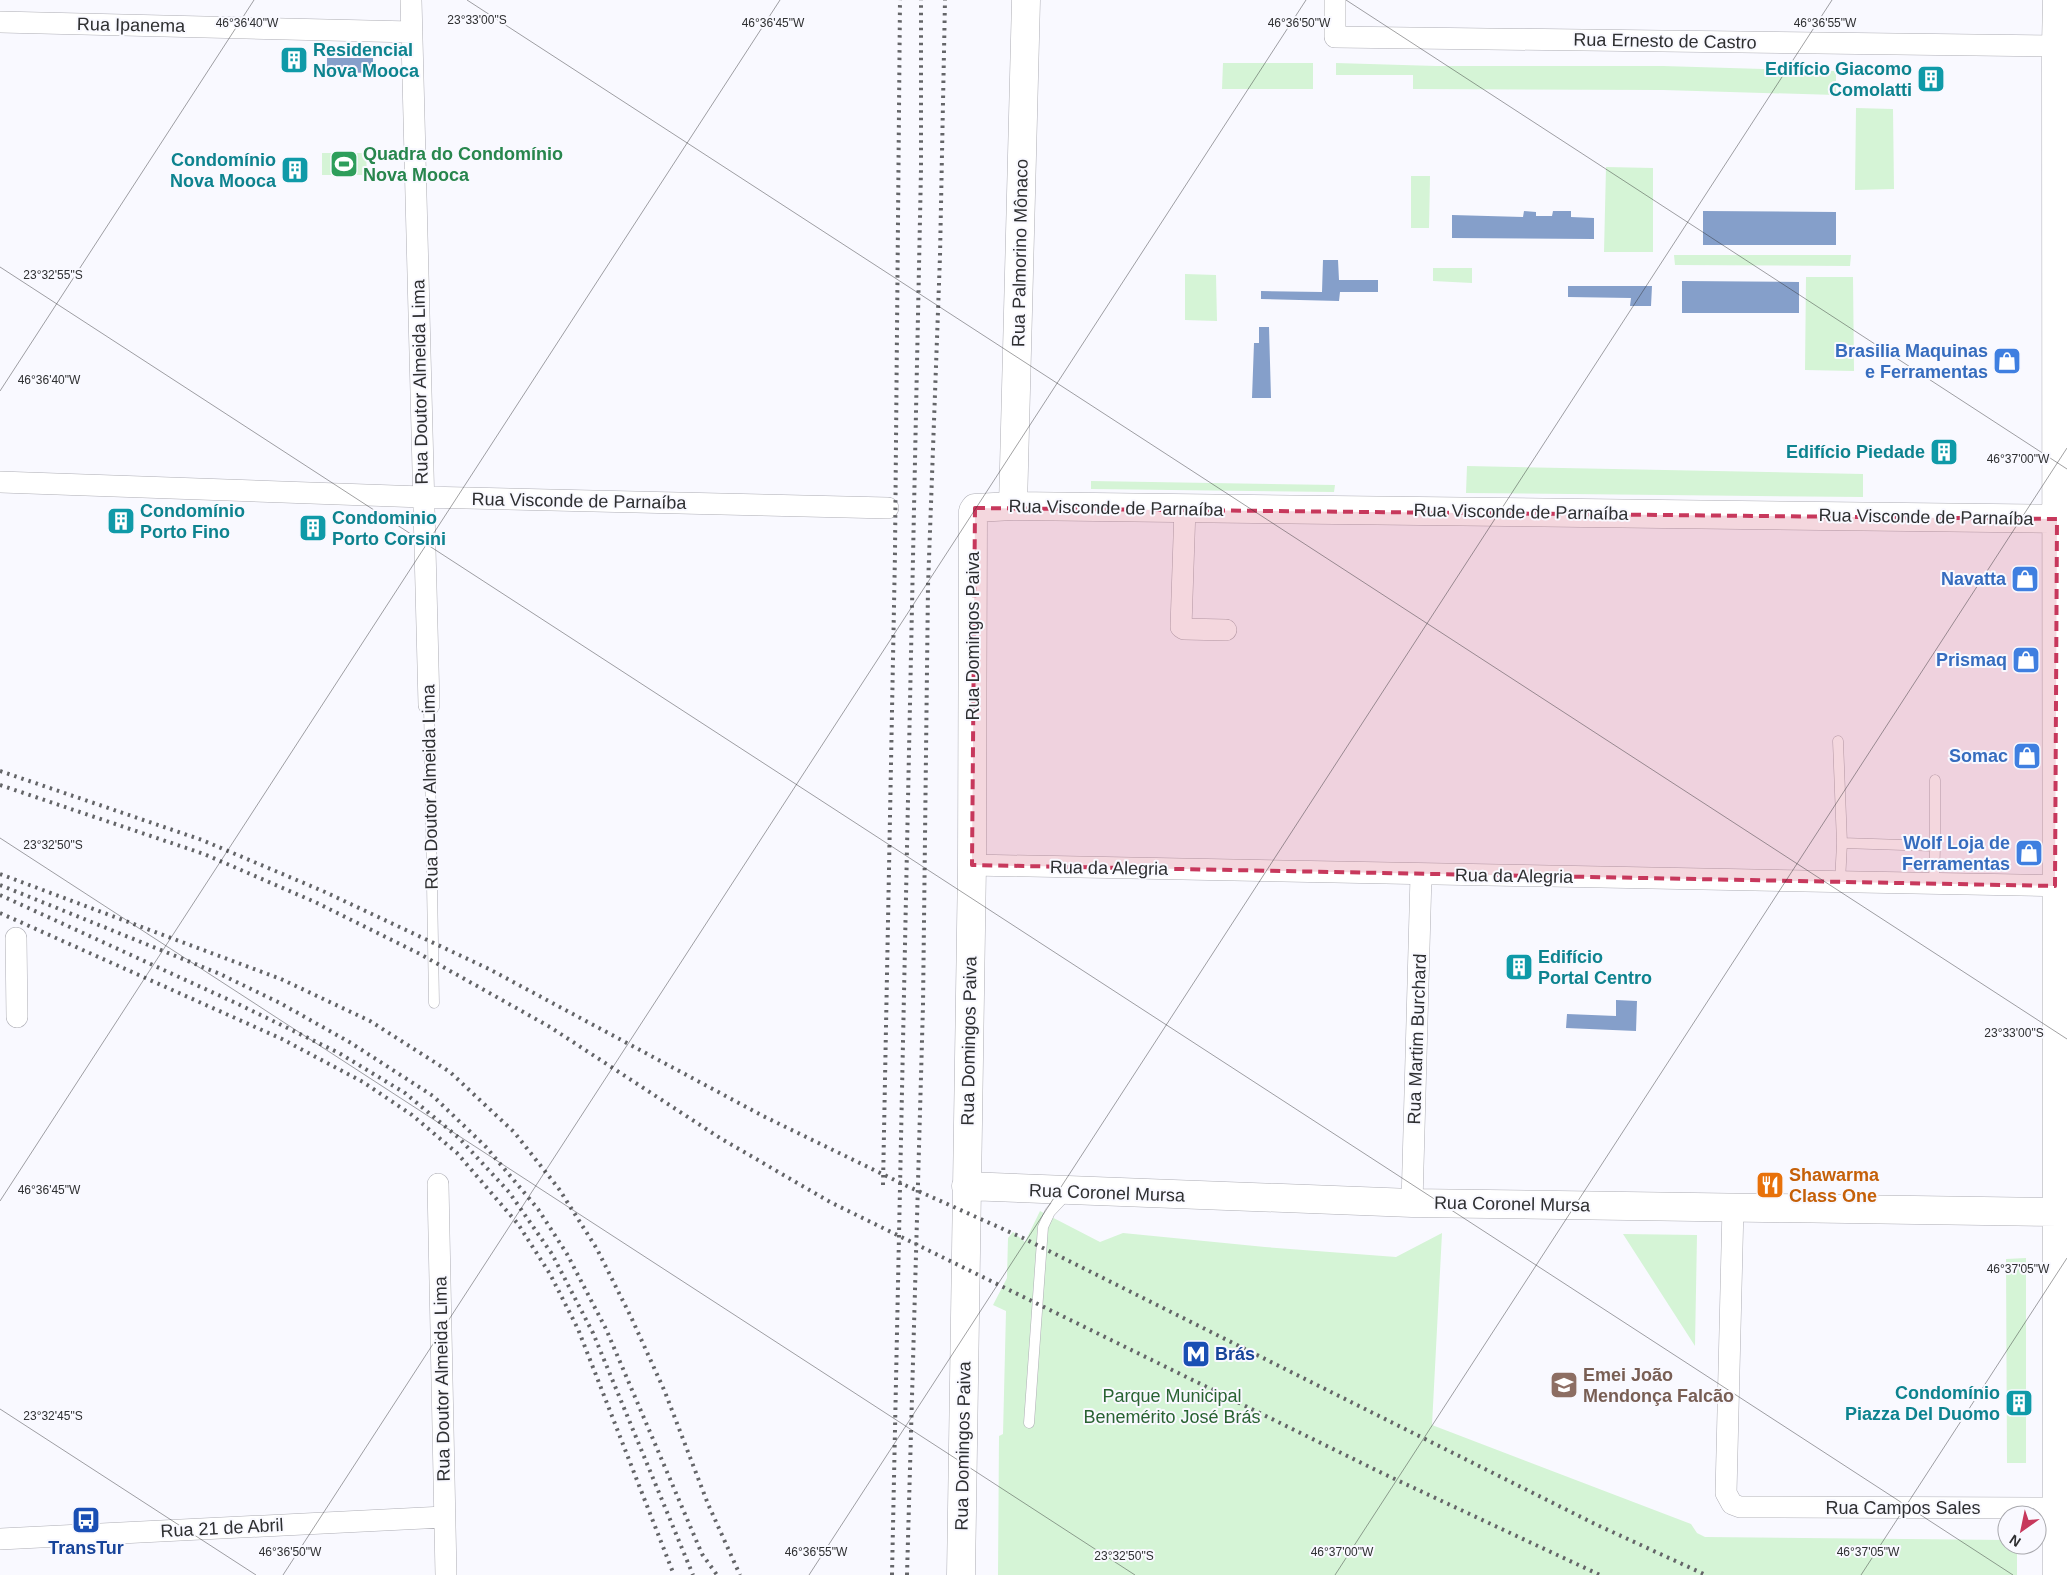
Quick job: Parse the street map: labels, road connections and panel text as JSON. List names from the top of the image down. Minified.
{"streets":{"street":["Rua Ipanema","Rua Ernesto de Castro","Rua Palmorino Mônaco","Rua Doutor Almeida Lima","Rua Visconde de Parnaíba","Rua Domingos Paiva","Rua da Alegria","Rua Martim Burchard","Rua Coronel Mursa","Rua Campos Sales","Rua 21 de Abril"]},"crossings":[["Rua Ipanema","Rua Doutor Almeida Lima"],["Rua Palmorino Mônaco","Rua Visconde de Parnaíba"],["Rua Doutor Almeida Lima","Rua Visconde de Parnaíba"],["Rua Doutor Almeida Lima","Rua 21 de Abril"],["Rua Visconde de Parnaíba","Rua Domingos Paiva"],["Rua Domingos Paiva","Rua da Alegria"],["Rua Domingos Paiva","Rua Coronel Mursa"],["Rua da Alegria","Rua Martim Burchard"],["Rua Martim Burchard","Rua Coronel Mursa"],["Rua Coronel Mursa","Rua Campos Sales"]],"parks":["Parque Municipal Benemérito José Brás"],"places":{"building":["Residencial Nova Mooca","Edifício Giacomo Comolatti","Condomínio Nova Mooca","Edifício Piedade","Condomínio Porto Fino","Condominio Porto Corsini","Edifício Portal Centro","Condomínio Piazza Del Duomo"],"sports":["Quadra do Condomínio Nova Mooca"],"shop":["Brasilia Maquinas e Ferramentas","Navatta","Prismaq","Somac","Wolf Loja de Ferramentas"],"restaurant":["Shawarma Class One"],"metro station":["Brás"],"school or university":["Emei João Mendonça Falcão"],"bus stop":["TransTur"]},"north":"bottom left","coordinates":["23°33'00\"S","46°36'40\"W","46°36'45\"W","46°36'50\"W","46°36'55\"W","23°32'55\"S","46°37'00\"W","23°32'50\"S","46°37'05\"W","23°32'45\"S"]}
